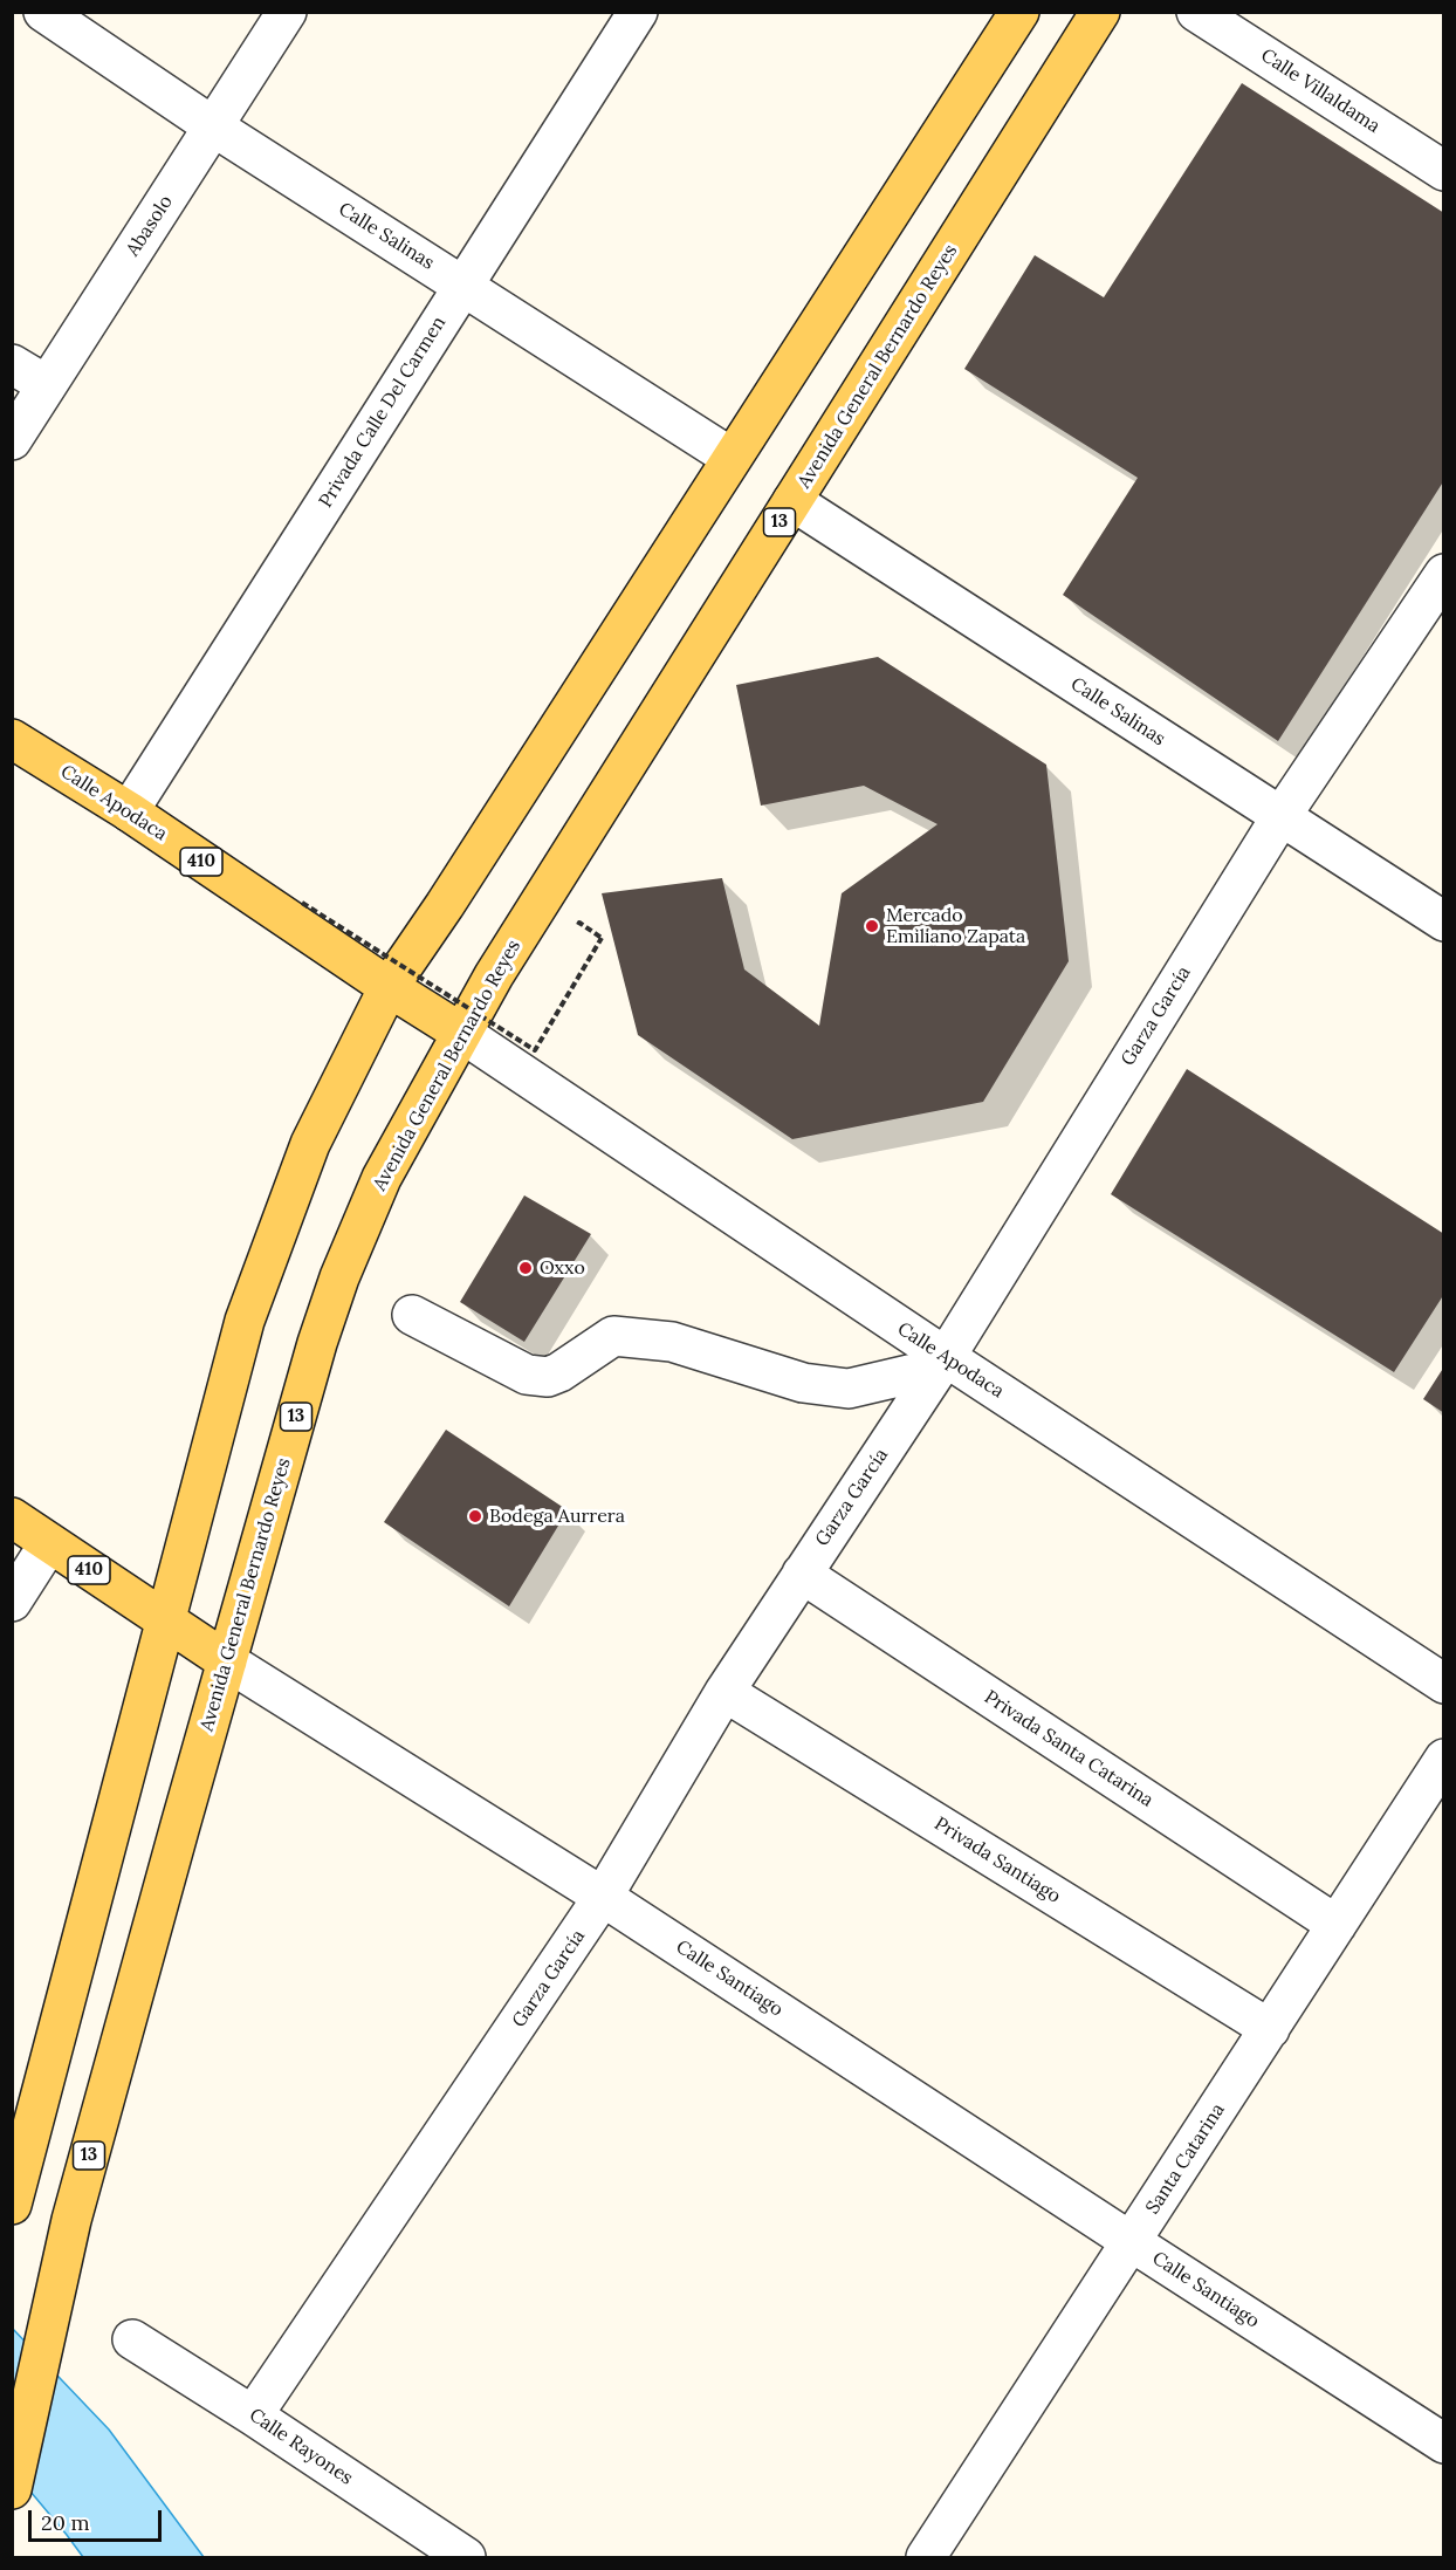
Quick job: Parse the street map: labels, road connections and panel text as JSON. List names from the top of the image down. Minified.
{"streets":{"main road":["Avenida General Bernardo Reyes","13","Calle Apodaca","410","Calle Santiago"],"street":["Calle Villaldama","Abasolo","Calle Salinas","Privada Calle Del Carmen","Garza García","Privada Santa Catarina","Privada Santiago","Santa Catarina","Calle Rayones"]},"crossings":[["Abasolo","Calle Salinas"],["Calle Salinas","Avenida General Bernardo Reyes"],["Calle Salinas","Privada Calle Del Carmen"],["Calle Salinas","Garza García"],["Avenida General Bernardo Reyes","Calle Apodaca"],["Avenida General Bernardo Reyes","410"],["Avenida General Bernardo Reyes","Calle Santiago"],["Privada Calle Del Carmen","Calle Apodaca"],["Calle Apodaca","410"],["Calle Apodaca","Garza García"],["Garza García","Privada Santa Catarina"],["Garza García","Privada Santiago"],["Garza García","Calle Santiago"],["Garza García","Calle Rayones"],["Privada Santa Catarina","Santa Catarina"],["Privada Santiago","Santa Catarina"],["Calle Santiago","Santa Catarina"]],"places":["Mercado Emiliano Zapata","Oxxo","Bodega Aurrera"],"scale_bar":"20 m"}
